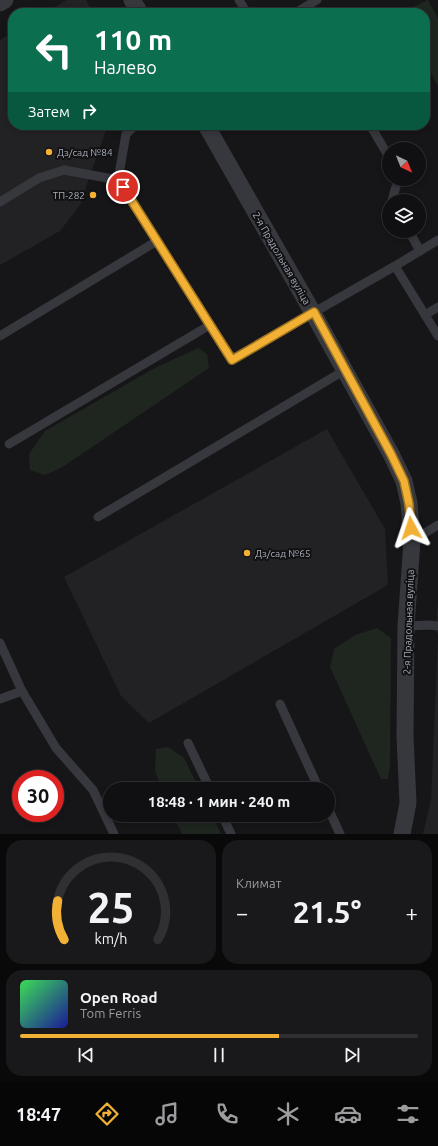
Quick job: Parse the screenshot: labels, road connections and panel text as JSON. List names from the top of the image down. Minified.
{"streets":{"street":["2-я Прадольная вуліца"]},"places":["Дз/сад №84","ТП-282","Дз/сад №65"],"north":"bottom right","page":{"turn":["110 m","Налево"],"then":"Затем","limit":"30","trip":"18:48 · 1 мин · 240 m","tile":"Климат","heat":["−","21.5°","+"],"song":["Open Road","Tom Ferris"],"tabs":"18:47","gauge":["25","km/h"]}}
